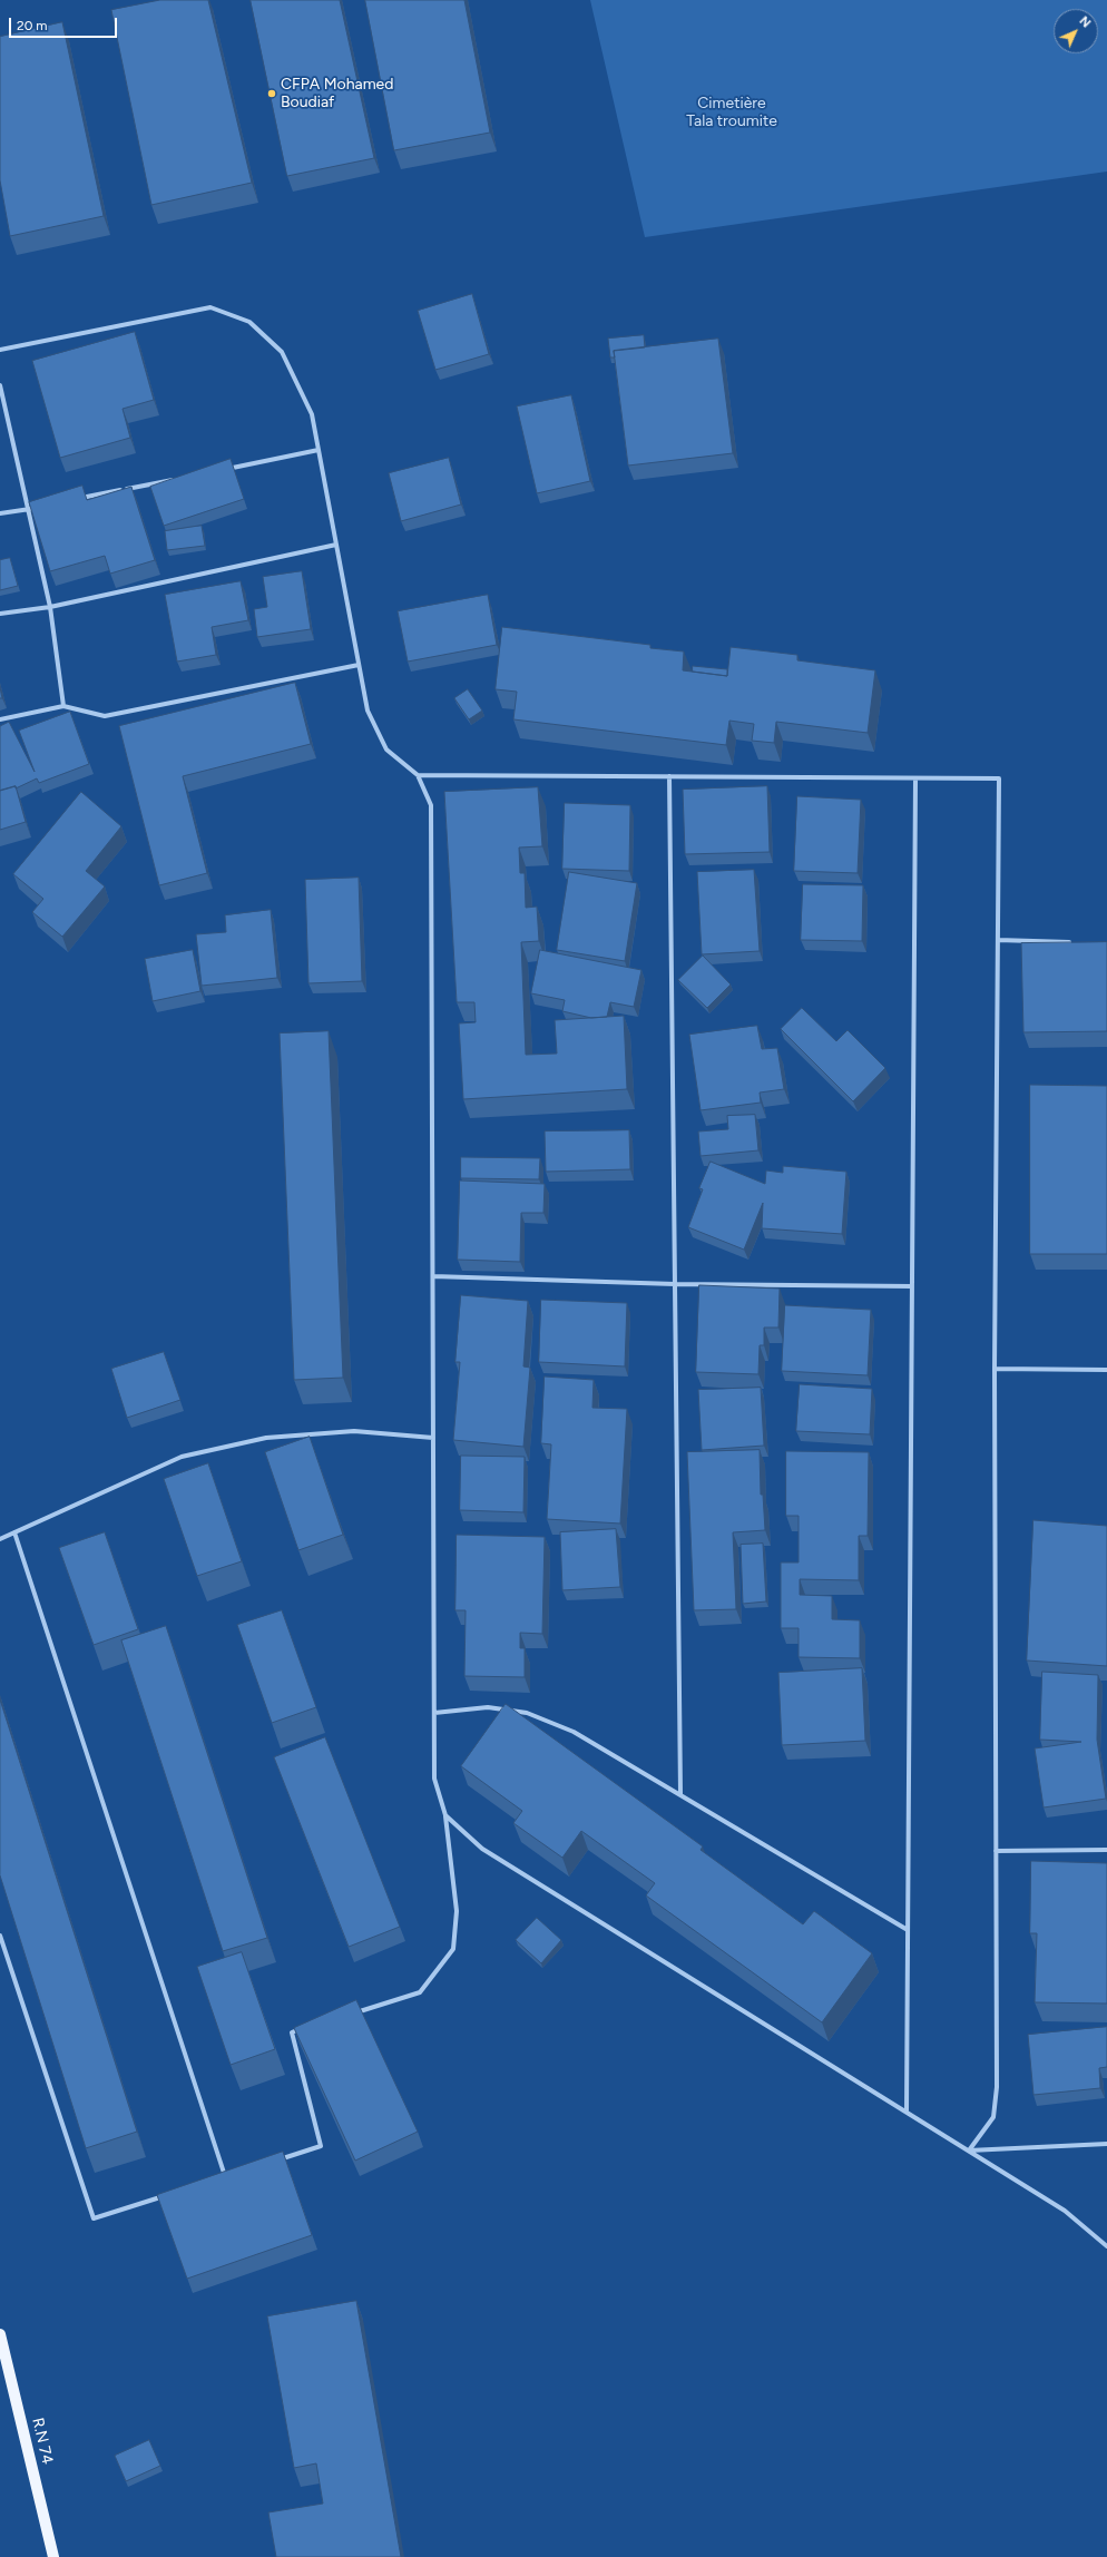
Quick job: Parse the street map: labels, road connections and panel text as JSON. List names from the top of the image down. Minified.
{"streets":{"main road":["R.N 74"]},"parks":["Cimetière Tala troumite"],"places":["CFPA Mohamed Boudiaf"],"scale_bar":"20 m","north":"top right"}
